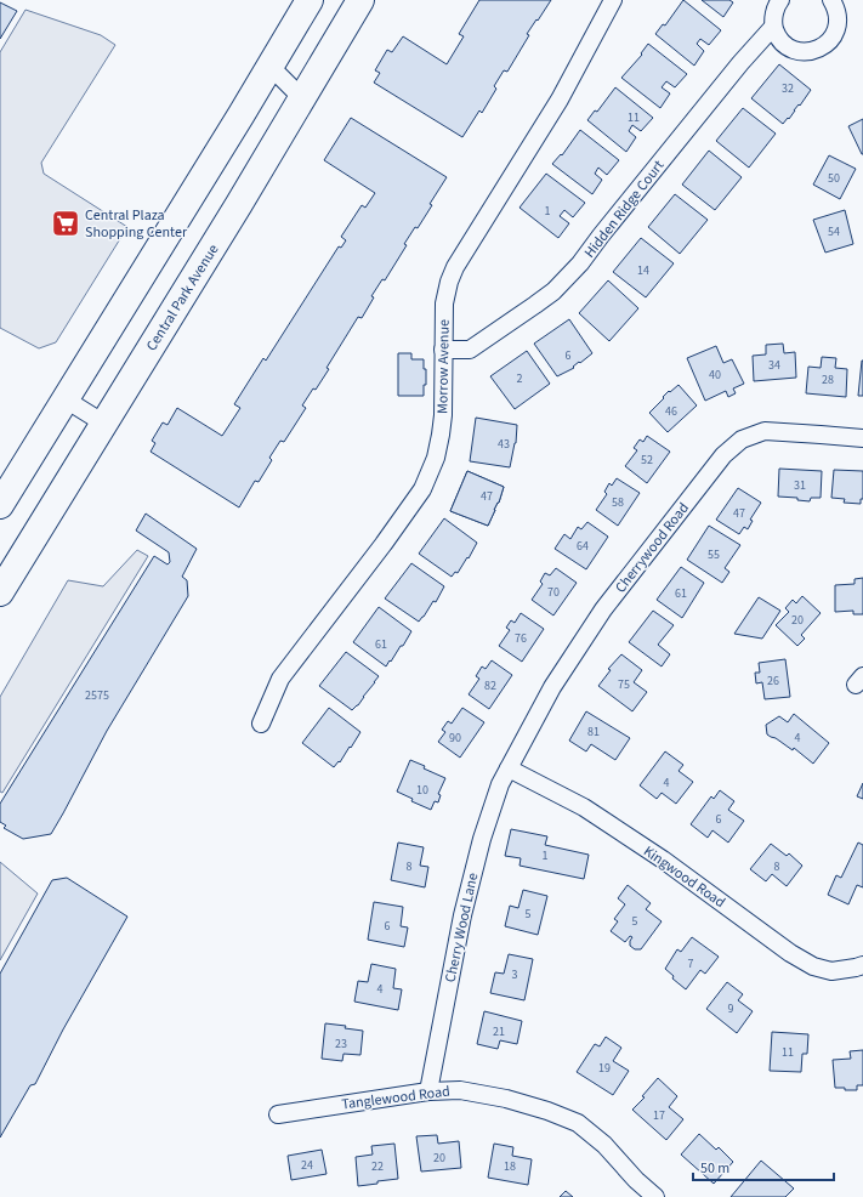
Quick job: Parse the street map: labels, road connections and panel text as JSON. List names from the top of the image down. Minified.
{"streets":{"main road":["Central Park Avenue"],"street":["Hidden Ridge Court","Morrow Avenue","Cherrywood Road","Kingwood Road","Cherry Wood Lane","Tanglewood Road"]},"crossings":[["Hidden Ridge Court","Morrow Avenue"],["Cherrywood Road","Kingwood Road"],["Cherrywood Road","Cherry Wood Lane"],["Kingwood Road","Cherry Wood Lane"],["Cherry Wood Lane","Tanglewood Road"]],"places":{"supermarket":["Central Plaza Shopping Center"]},"house_numbers":["32","11","50","1","54","14","6","34","40","2","28","46","43","52","31","47","58","47","64","55","70","61","20","76","61","26","75","82","2575","81","90","4","4","10","6","1","8","8","5","5","6","7","3","4","9","21","23","11","19","17","20","24","22","18"],"scale_bar":"50 m"}
